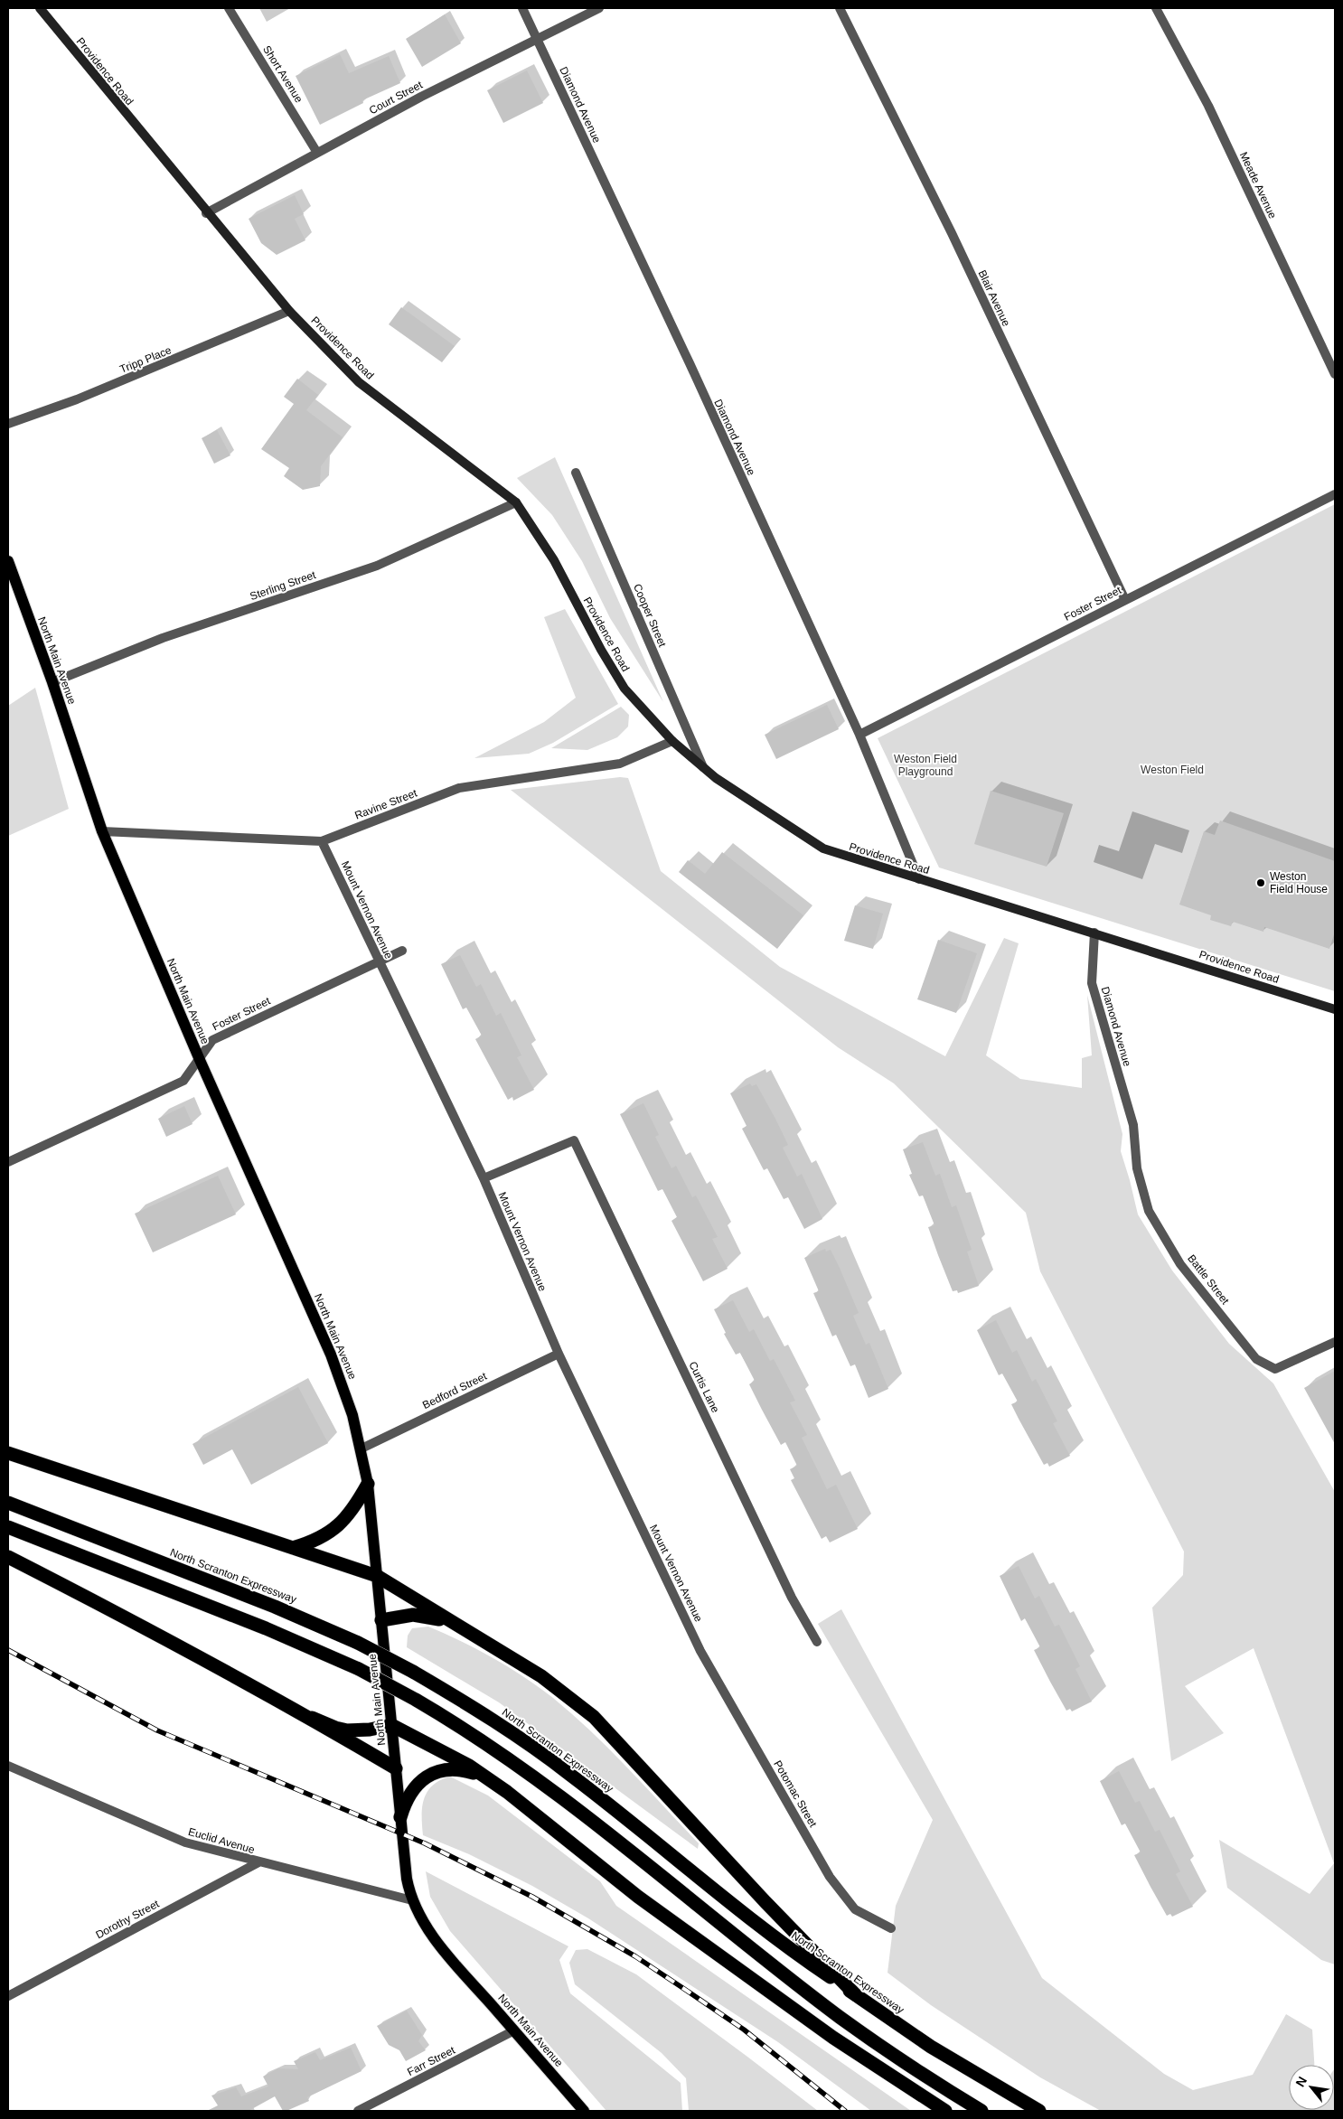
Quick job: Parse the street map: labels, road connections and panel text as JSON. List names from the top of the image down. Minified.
{"streets":{"highway":["North Scranton Expressway"],"main road":["Providence Road","North Main Avenue"],"street":["Short Avenue","Court Street","Diamond Avenue","Meade Avenue","Blair Avenue","Tripp Place","Sterling Street","Foster Street","Cooper Street","Ravine Street","Mount Vernon Avenue","Battle Street","Curtis Lane","Bedford Street","Potomac Street","Euclid Avenue","Dorothy Street","Farr Street"]},"crossings":[["Providence Road","Court Street"],["Providence Road","Diamond Avenue"],["Providence Road","Tripp Place"],["Providence Road","Sterling Street"],["Providence Road","Cooper Street"],["Providence Road","Ravine Street"],["Short Avenue","Court Street"],["Court Street","Diamond Avenue"],["Diamond Avenue","Foster Street"],["Diamond Avenue","Battle Street"],["Blair Avenue","Foster Street"],["Sterling Street","North Main Avenue"],["Foster Street","North Main Avenue"],["Foster Street","Mount Vernon Avenue"],["North Main Avenue","Ravine Street"],["North Main Avenue","Bedford Street"],["North Main Avenue","Euclid Avenue"],["North Main Avenue","Farr Street"],["Ravine Street","Mount Vernon Avenue"],["Mount Vernon Avenue","Curtis Lane"],["Mount Vernon Avenue","Bedford Street"],["Mount Vernon Avenue","Potomac Street"],["Euclid Avenue","Dorothy Street"]],"parks":["Weston Field Playground","Weston Field"],"places":["Weston Field House"],"north":"top left"}
